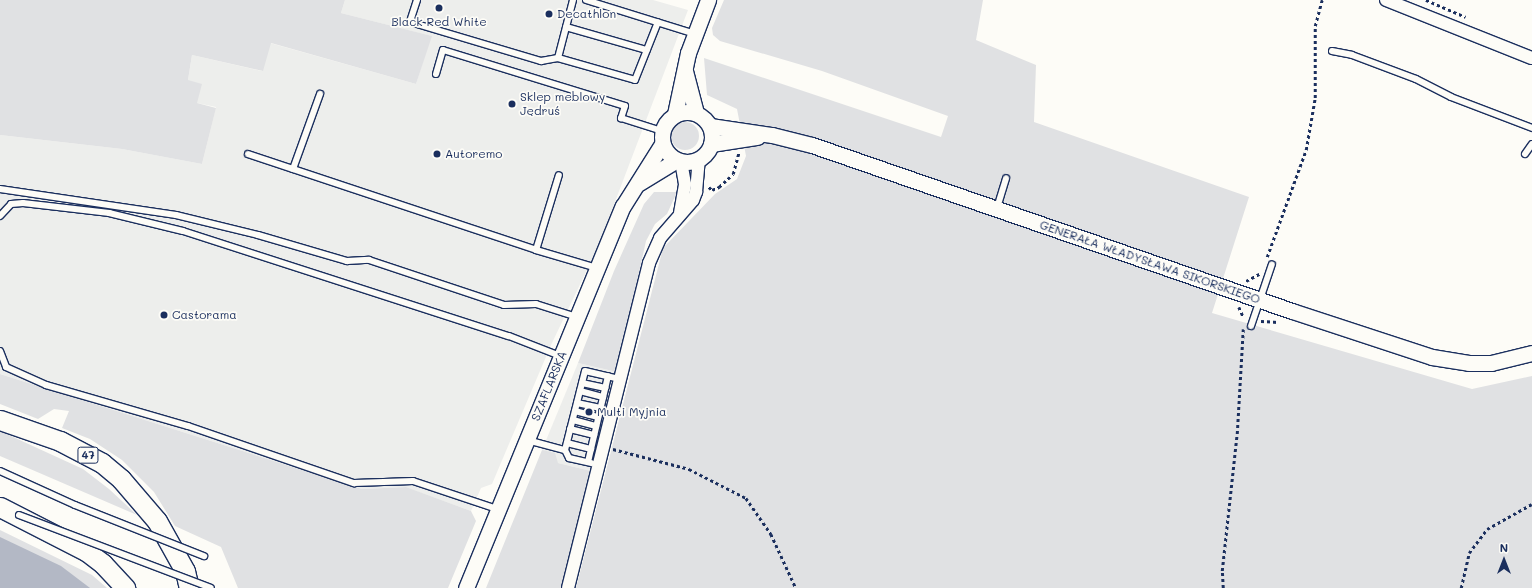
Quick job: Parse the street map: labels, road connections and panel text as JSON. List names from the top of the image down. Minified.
{"streets":{"main road":["47"],"street":["GENERAŁA WŁADYSŁAWA SIKORSKIEGO","SZAFLARSKA"]},"crossings":[["GENERAŁA WŁADYSŁAWA SIKORSKIEGO","SZAFLARSKA"]],"places":["Black Red White","Decathlon","Sklep meblowy Jędruś","Autoremo","Castorama","Multi Myjnia"],"north":"top"}
